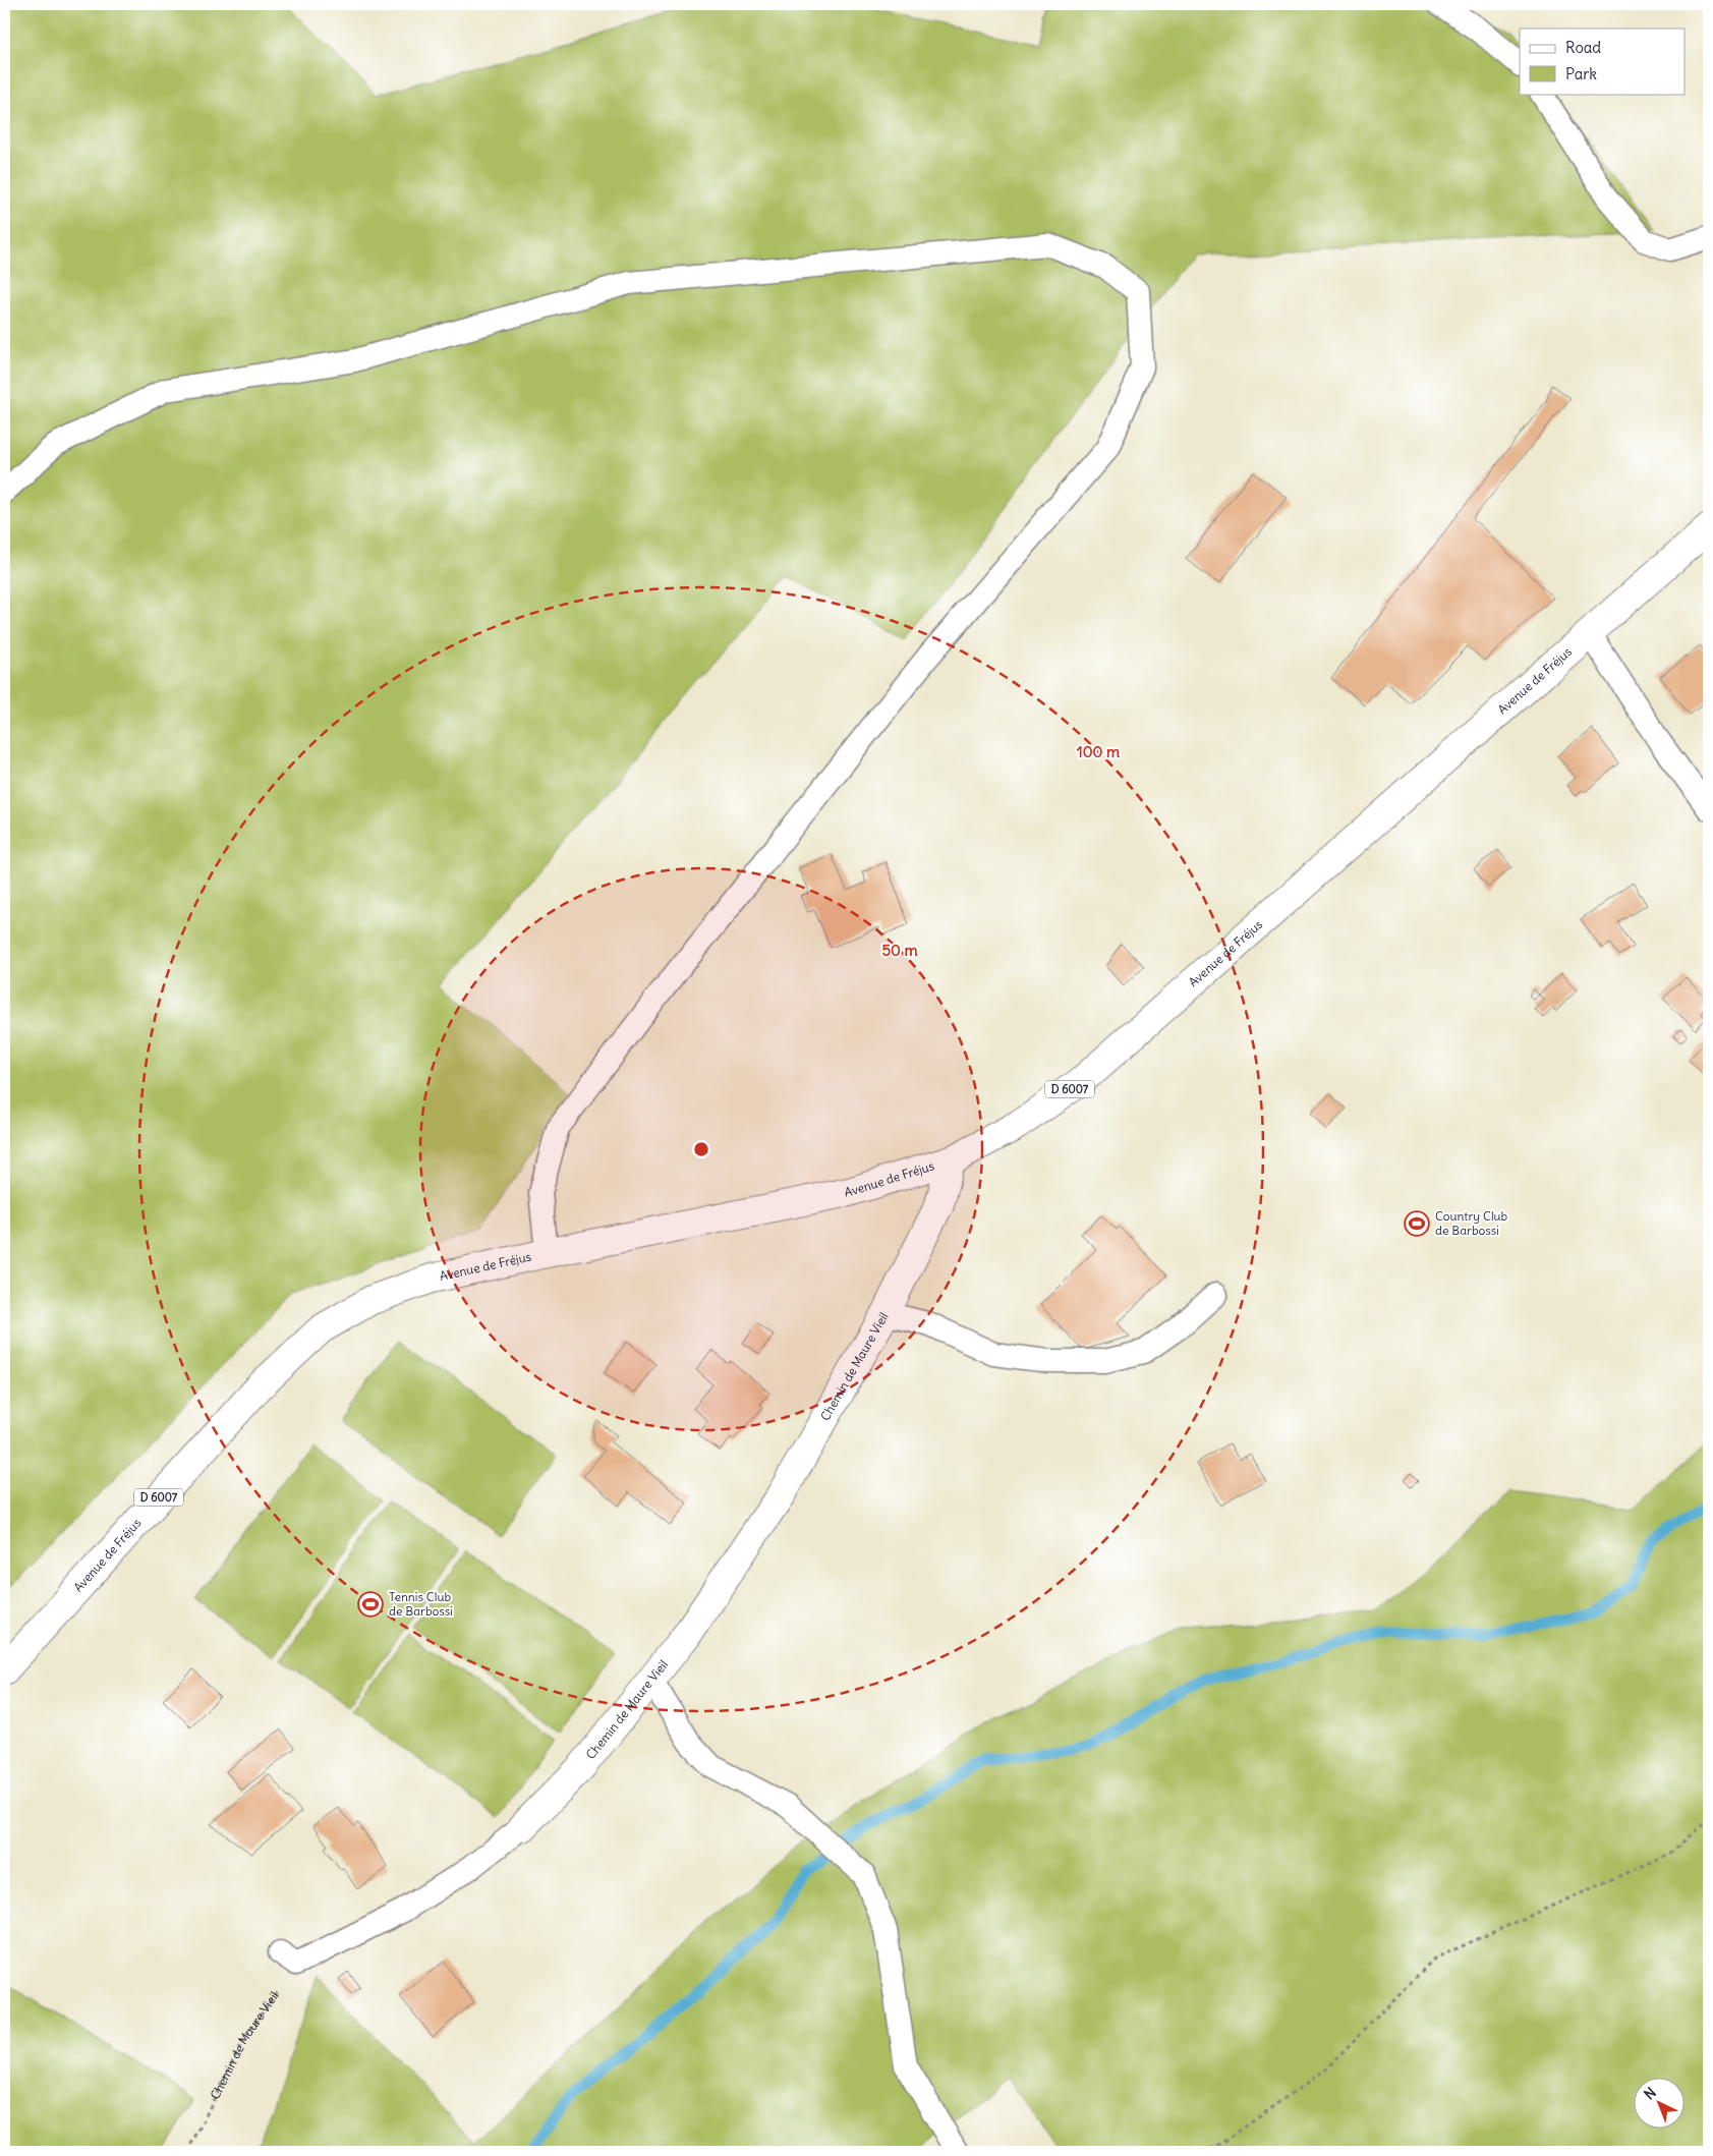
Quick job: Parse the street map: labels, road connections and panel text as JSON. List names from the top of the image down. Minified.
{"streets":{"main road":["Avenue de Fréjus","D 6007","Chemin de Maure Vieil"]},"crossings":[["Avenue de Fréjus","Chemin de Maure Vieil"]],"places":{"sports":["Country Club de Barbossi","Tennis Club de Barbossi"]},"legend":["Road","Park"],"north":"top left","rings":["100 m","50 m"]}
